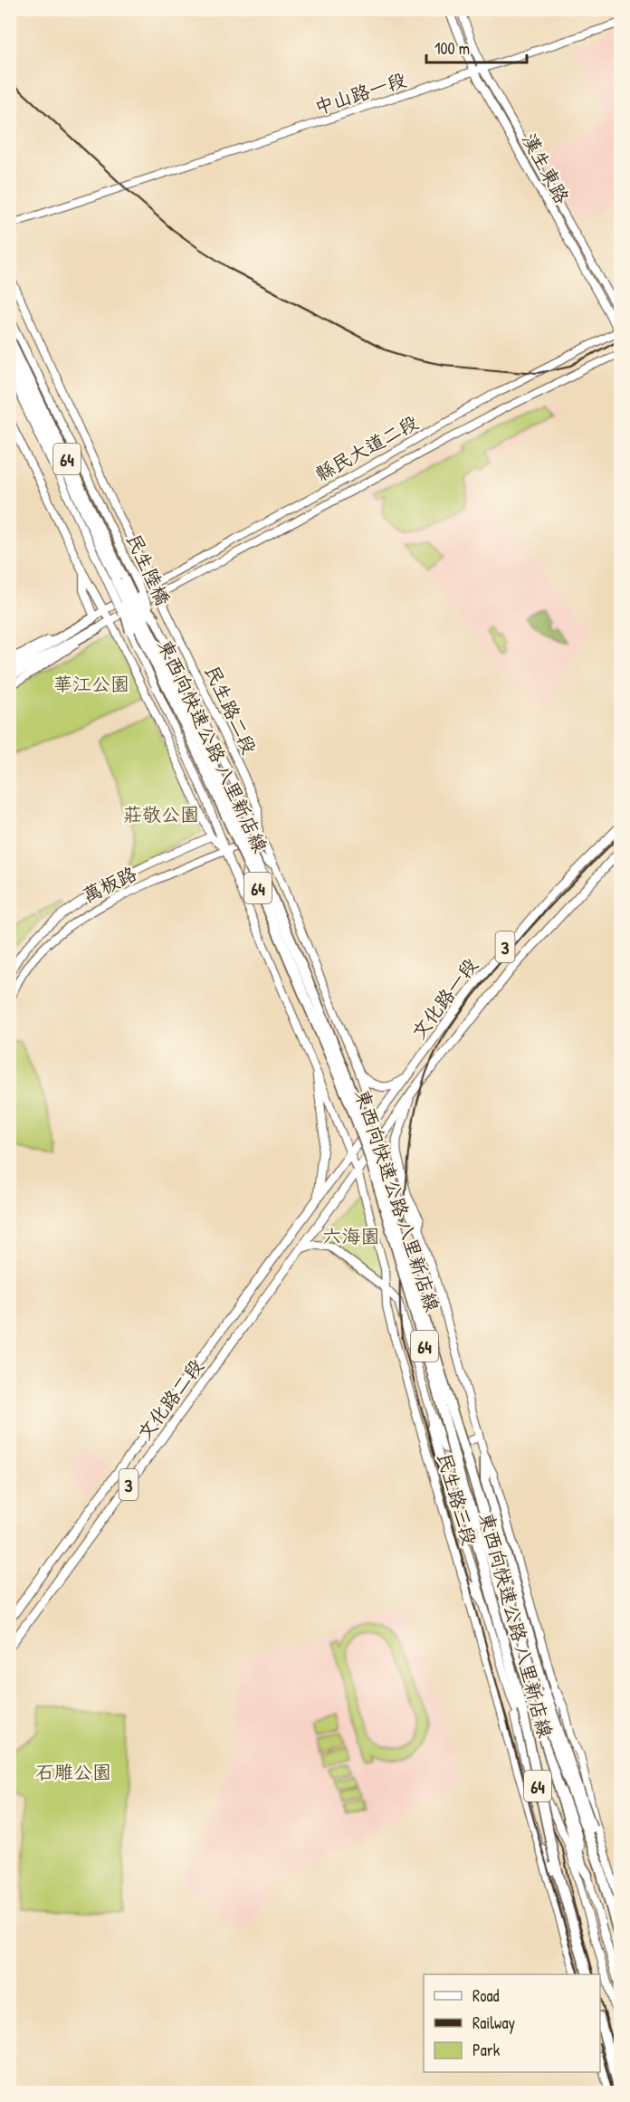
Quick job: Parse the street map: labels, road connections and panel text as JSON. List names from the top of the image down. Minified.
{"streets":{"highway":["64","東西向快速公路 八里新店線"],"main road":["中山路一段","漢生東路","縣民大道二段","民生陸橋","民生路二段","萬板路","3","文化路一段","文化路二段","民生路三段"]},"crossings":[["中山路一段","漢生東路"],["漢生東路","縣民大道二段"],["縣民大道二段","民生路二段"],["民生陸橋","民生路二段"],["民生陸橋","萬板路"],["民生路二段","萬板路"],["民生路二段","文化路一段"],["民生路二段","民生路三段"],["文化路一段","文化路二段"],["文化路一段","民生路三段"],["文化路二段","民生路三段"]],"parks":["華江公園","莊敬公園","六海園","石雕公園"],"legend":["Road","Railway","Park"],"scale_bar":"100 m"}
